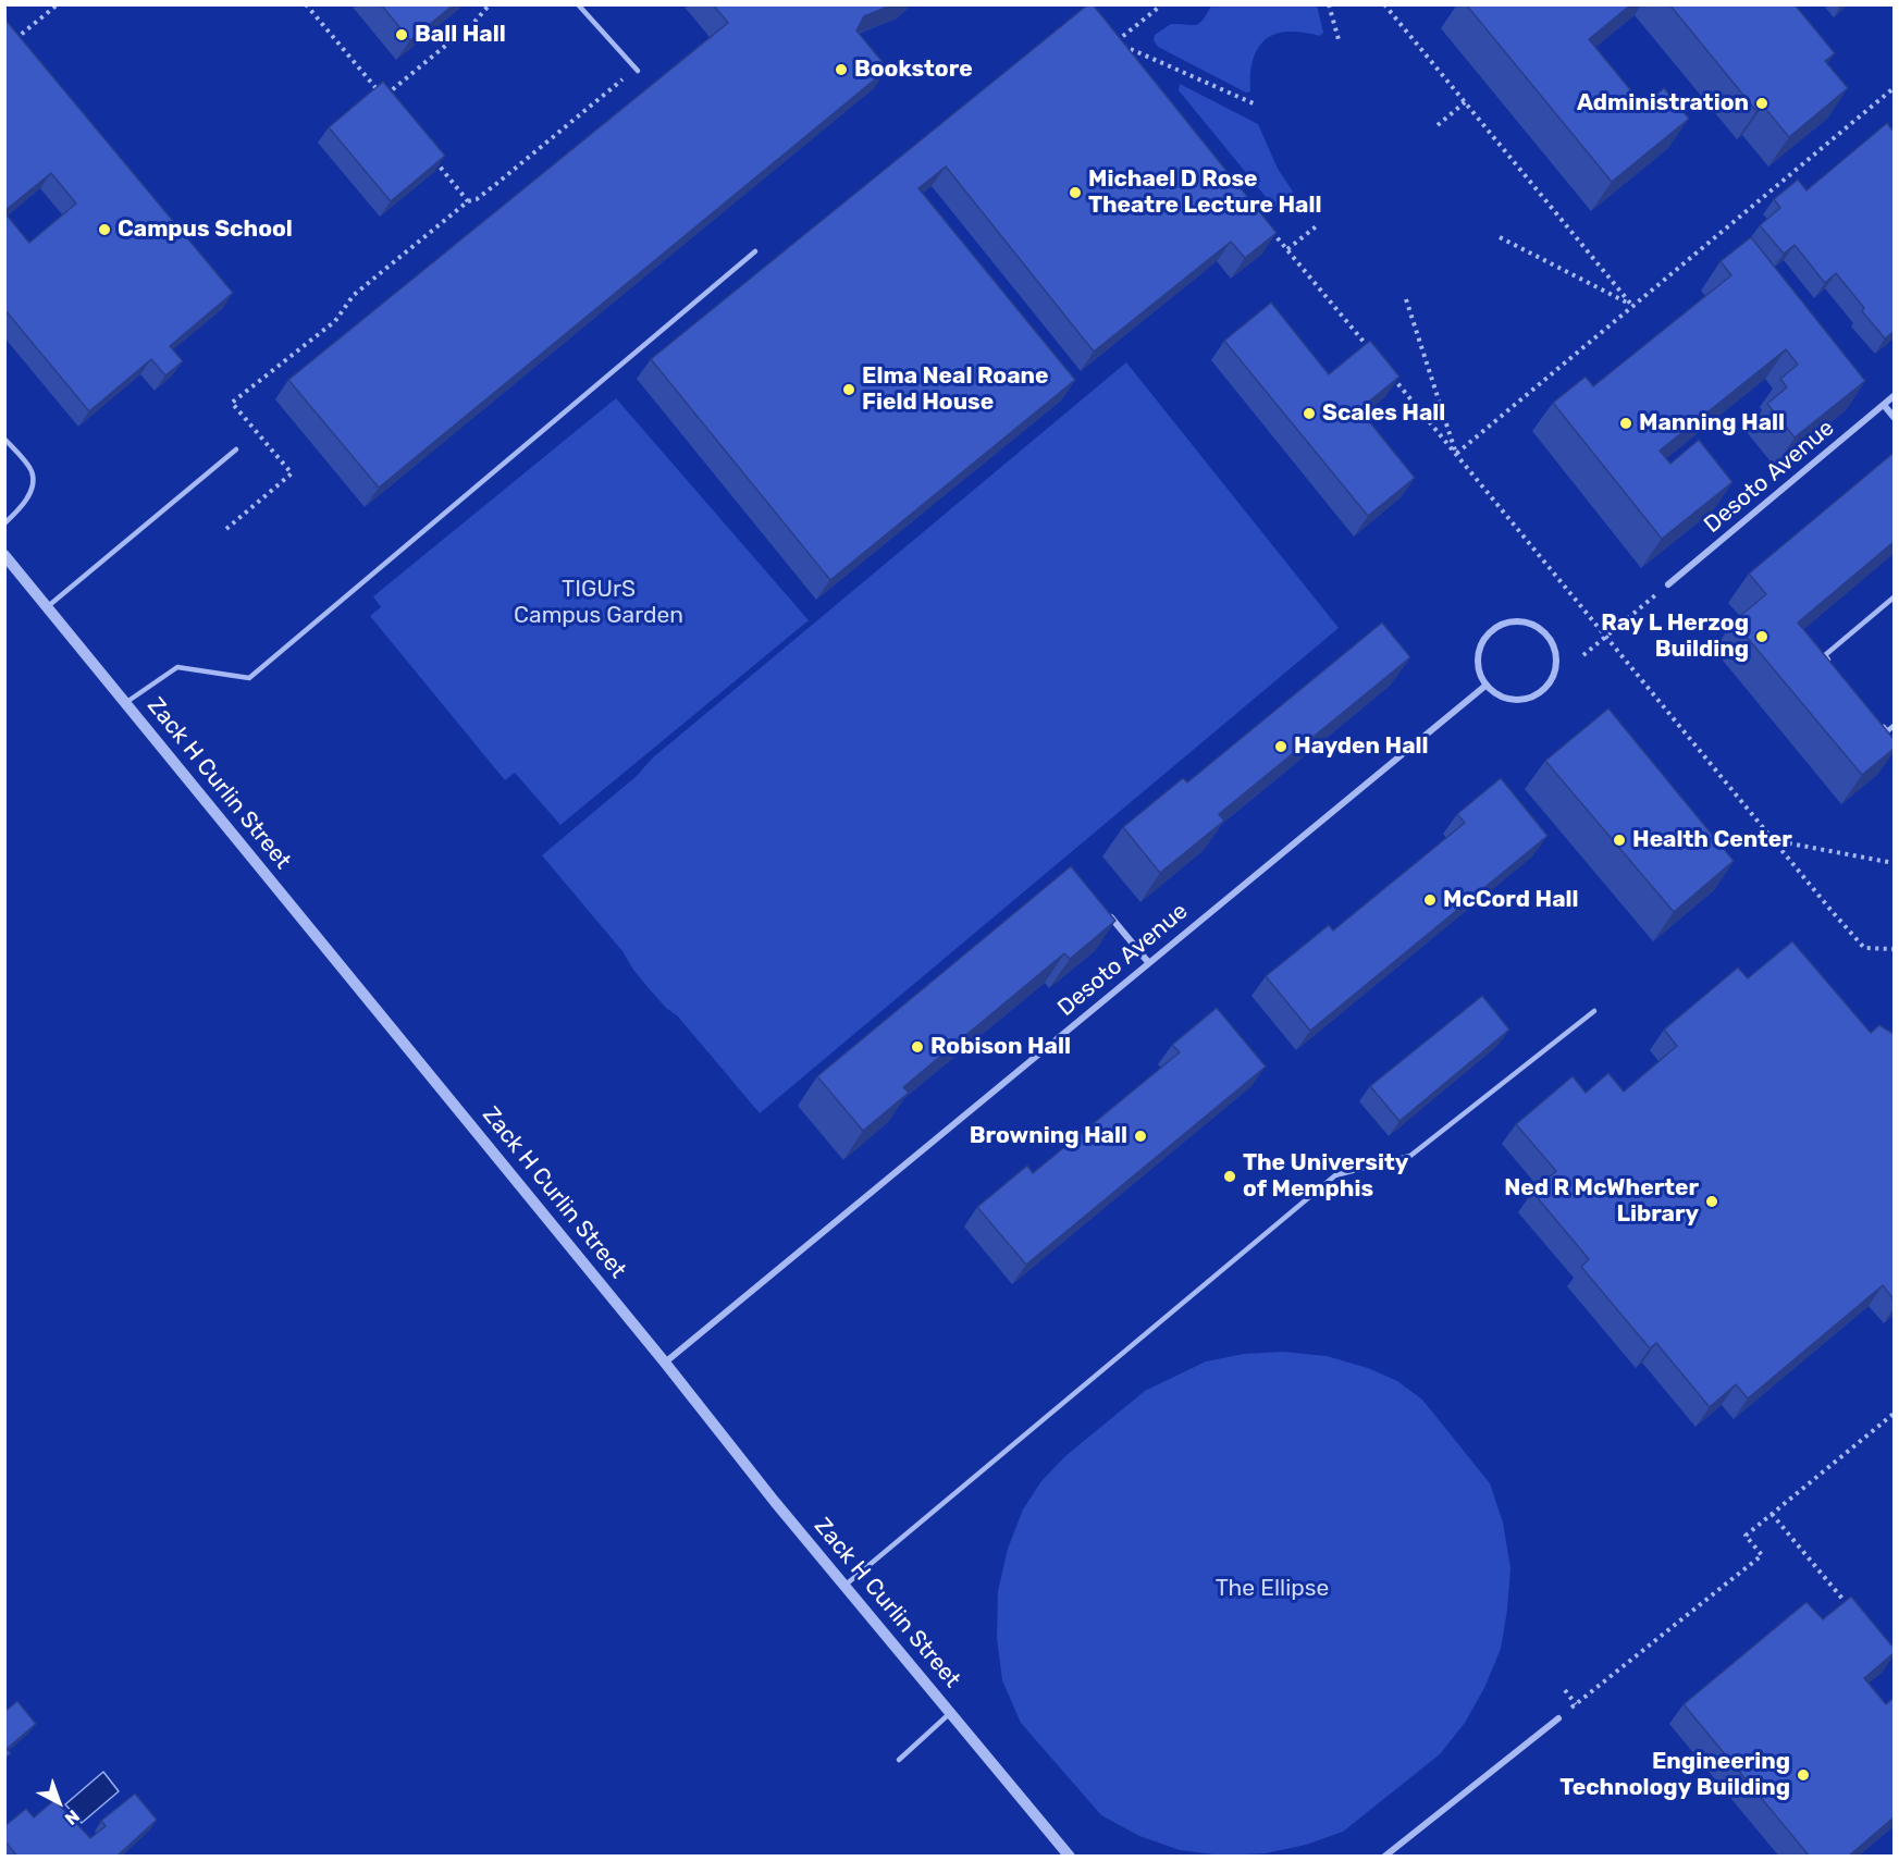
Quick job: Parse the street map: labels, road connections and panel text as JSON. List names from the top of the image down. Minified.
{"streets":{"street":["Desoto Avenue","Zack H Curlin Street"]},"crossings":[["Desoto Avenue","Zack H Curlin Street"]],"parks":["TIGUrS Campus Garden","The Ellipse"],"places":["Ball Hall","Bookstore","Administration","Michael D Rose Theatre Lecture Hall","Campus School","Elma Neal Roane Field House","Scales Hall","Manning Hall","Ray L Herzog Building","Hayden Hall","Health Center","McCord Hall","Robison Hall","Browning Hall","The University of Memphis","Ned R McWherter Library","Engineering Technology Building"],"north":"bottom right"}
